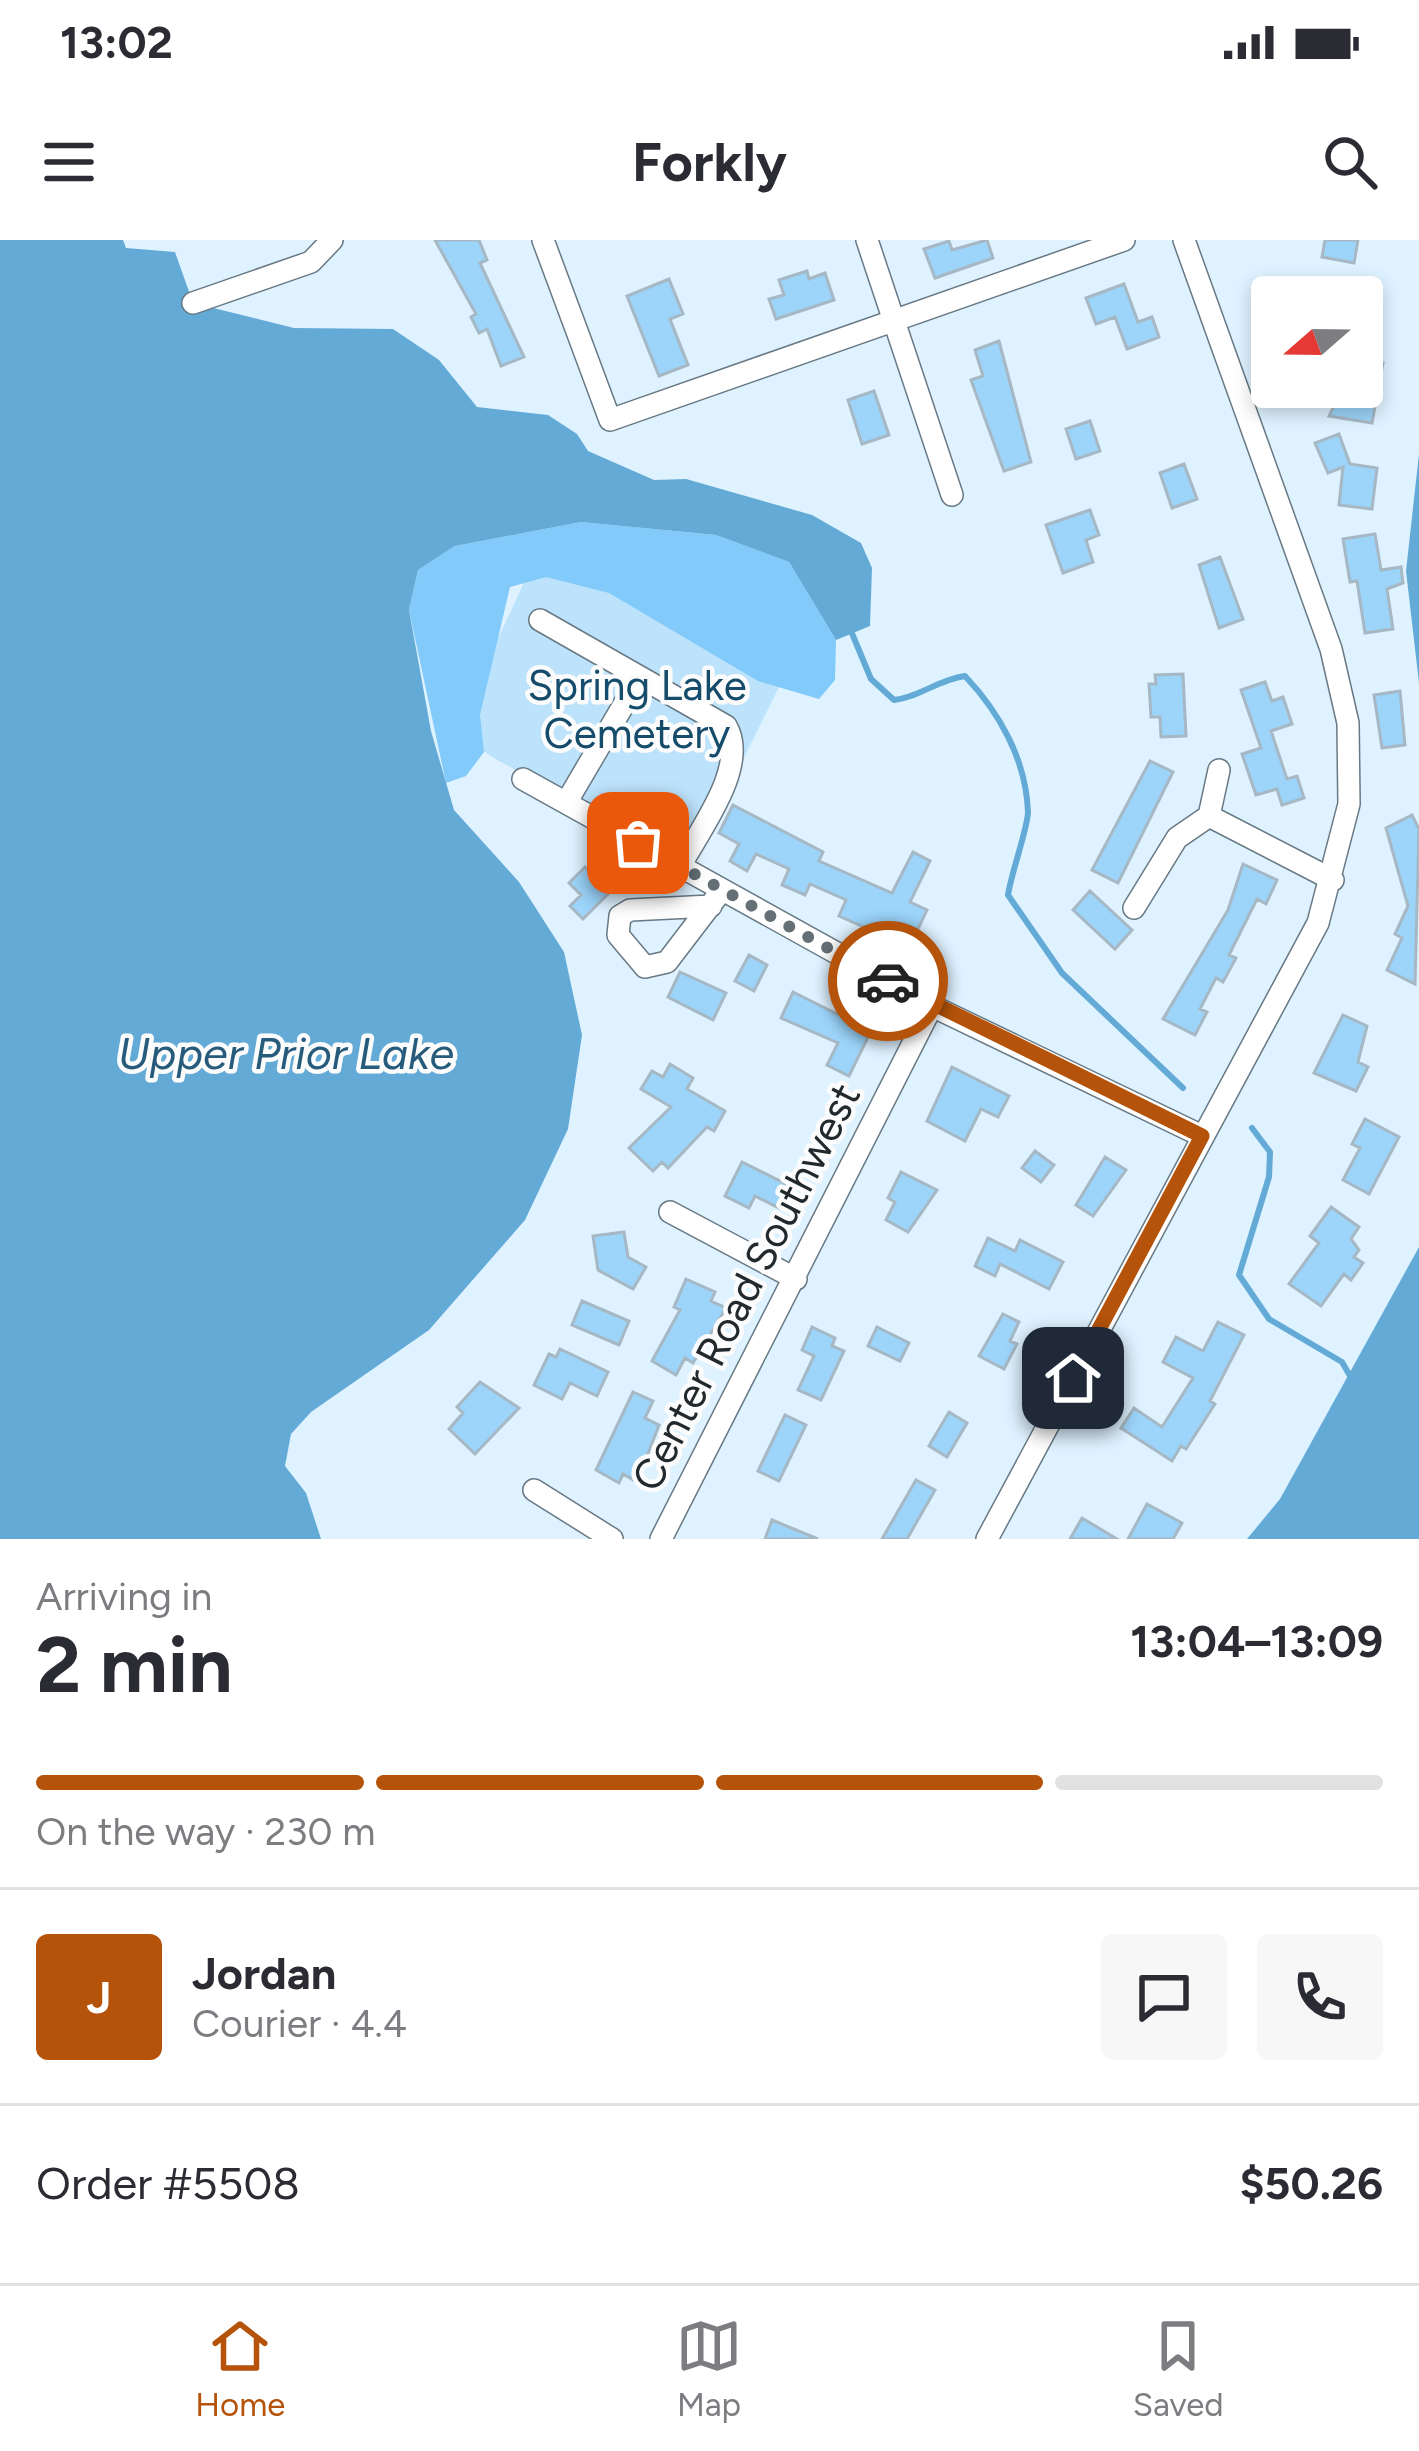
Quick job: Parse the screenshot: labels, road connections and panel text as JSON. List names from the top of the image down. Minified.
{"streets":{"street":["Center Road Southwest"]},"water":["Upper Prior Lake"],"parks":["Spring Lake Cemetery"],"north":"left","page":{"status":"13:02","header":"Forkly","heading":["2 min","Arriving in","13:04–13:09"],"panel":["Jordan","Courier · 4.4","Order #5508","$50.26"],"bar":"On the way · 230 m","round":"J","tabs":["Home","Map","Saved"]}}
